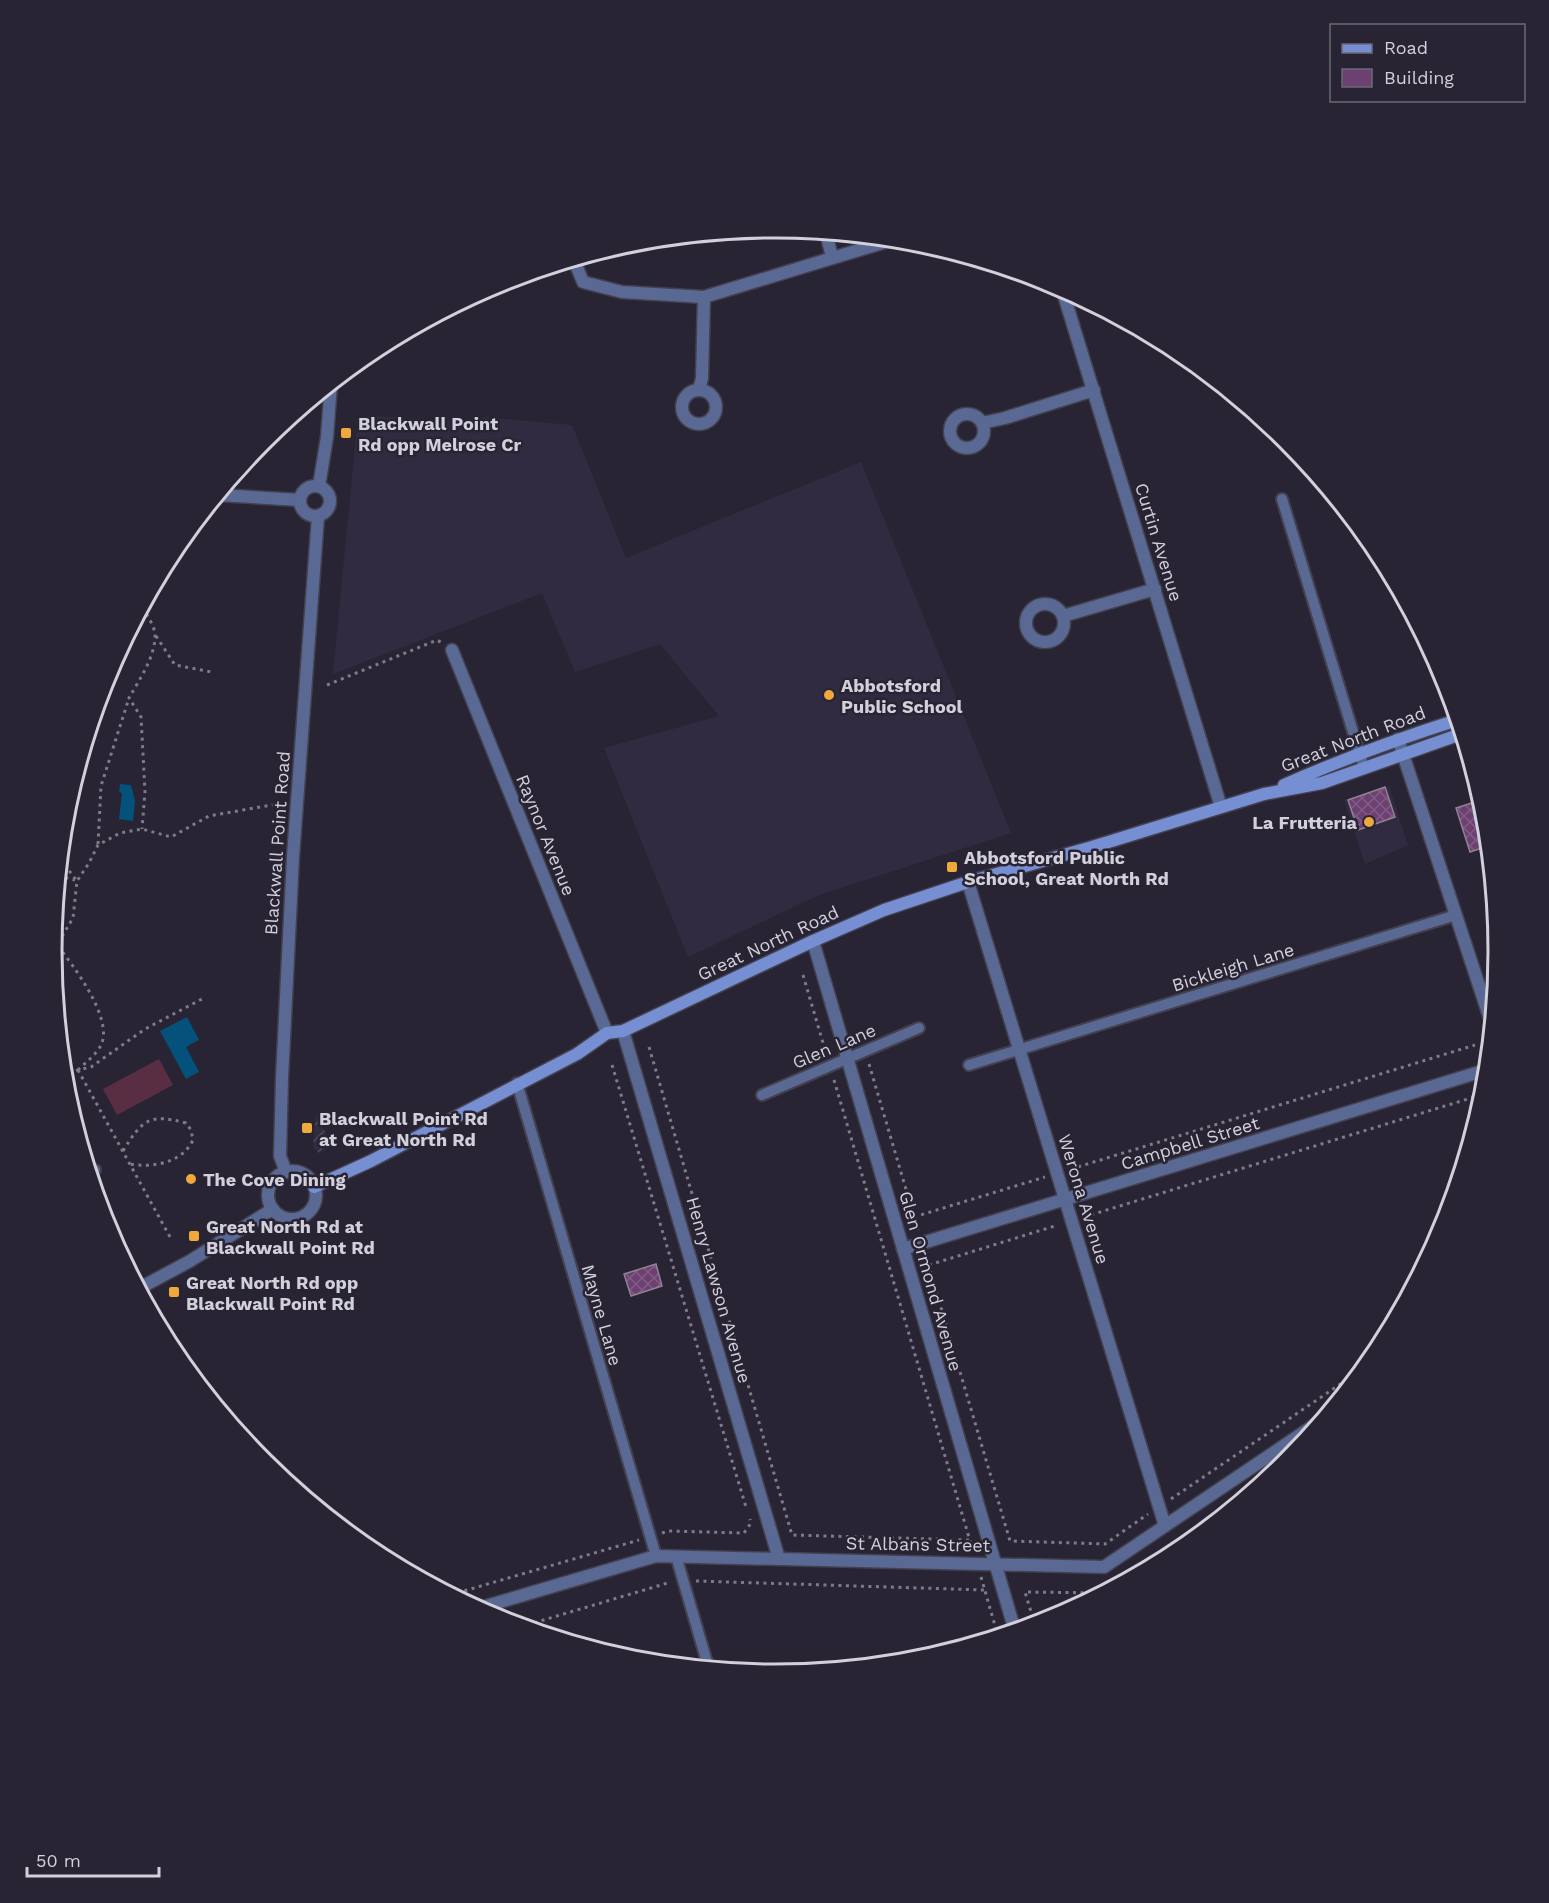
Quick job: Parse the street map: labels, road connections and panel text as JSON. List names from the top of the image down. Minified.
{"streets":{"main road":["Great North Road"],"street":["Curtin Avenue","Raynor Avenue","Blackwall Point Road","Campbell Street","Werona Avenue","Glen Ormond Avenue","Henry Lawson Avenue","St Albans Street"],"lane":["Bickleigh Lane","Glen Lane","Mayne Lane"]},"crossings":[["Curtin Avenue","Great North Road"],["Great North Road","Raynor Avenue"],["Great North Road","Blackwall Point Road"],["Great North Road","Werona Avenue"],["Great North Road","Glen Ormond Avenue"],["Great North Road","Henry Lawson Avenue"],["Great North Road","Mayne Lane"],["Bickleigh Lane","Werona Avenue"],["Glen Lane","Glen Ormond Avenue"],["Campbell Street","Werona Avenue"],["Campbell Street","Glen Ormond Avenue"],["Werona Avenue","St Albans Street"],["Glen Ormond Avenue","St Albans Street"],["Henry Lawson Avenue","St Albans Street"],["Mayne Lane","St Albans Street"]],"places":{"transit":["Blackwall Point Rd opp Melrose Cr","Abbotsford Public School, Great North Rd","Blackwall Point Rd at Great North Rd","Great North Rd at Blackwall Point Rd","Great North Rd opp Blackwall Point Rd"],"other":["Abbotsford Public School","La Frutteria","The Cove Dining"]},"legend":["Road","Building"],"scale_bar":"50 m"}
